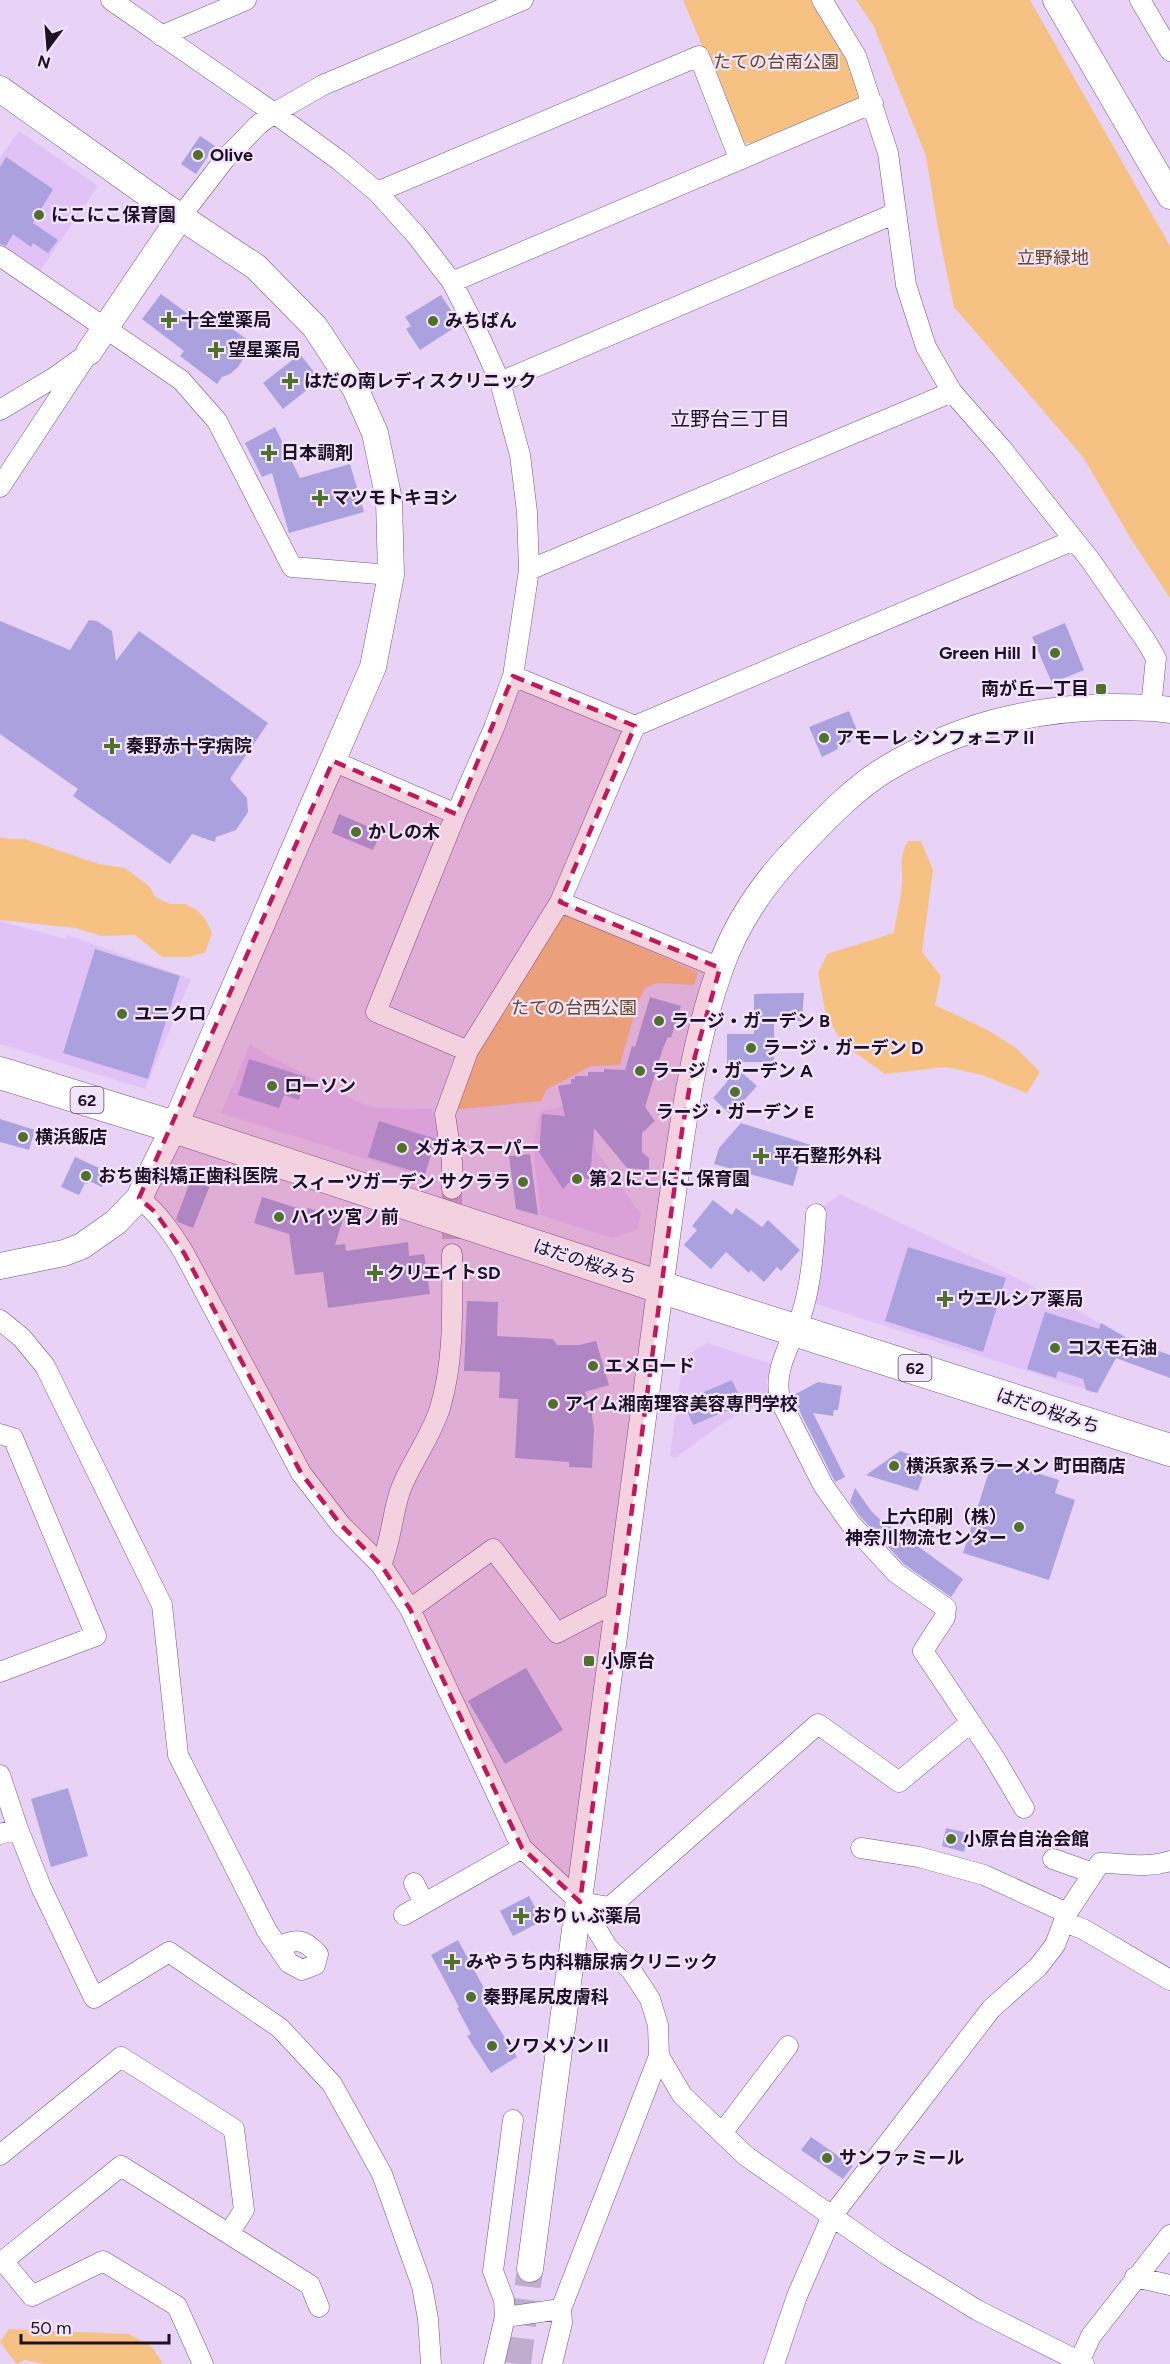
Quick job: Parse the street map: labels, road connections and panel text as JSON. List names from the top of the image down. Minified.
{"streets":{"main road":["62","はだの桜みち"]},"districts":["立野台三丁目"],"parks":["たての台南公園","立野緑地","たての台西公園"],"places":{"other":["Olive","にこにこ保育園","みちぱん","Green Hill Ⅰ","アモーレ シンフォニアⅡ","かしの木","ユニクロ","ラージ・ガーデン B","ラージ・ガーデン D","ラージ・ガーデン A","ローソン","ラージ・ガーデン E","横浜飯店","メガネスーパー","おち歯科矯正歯科医院","第２にこにこ保育園","スィーツガーデン サクララ","ハイツ宮ノ前","コスモ石油","エメロード","アイム湘南理容美容専門学校","横浜家系ラーメン 町田商店","上六印刷（株） 神奈川物流センター","小原台自治会館","秦野尾尻皮膚科","ソワメゾンⅡ","サンファミール"],"health":["十全堂薬局","望星薬局","はだの南レディスクリニック","日本調剤","マツモトキヨシ","秦野赤十字病院","平石整形外科","クリエイトSD","ウエルシア薬局","おりぃぶ薬局","みやうち内科糖尿病クリニック"],"transit":["南が丘一丁目","小原台"]},"scale_bar":"50 m","north":"bottom"}
